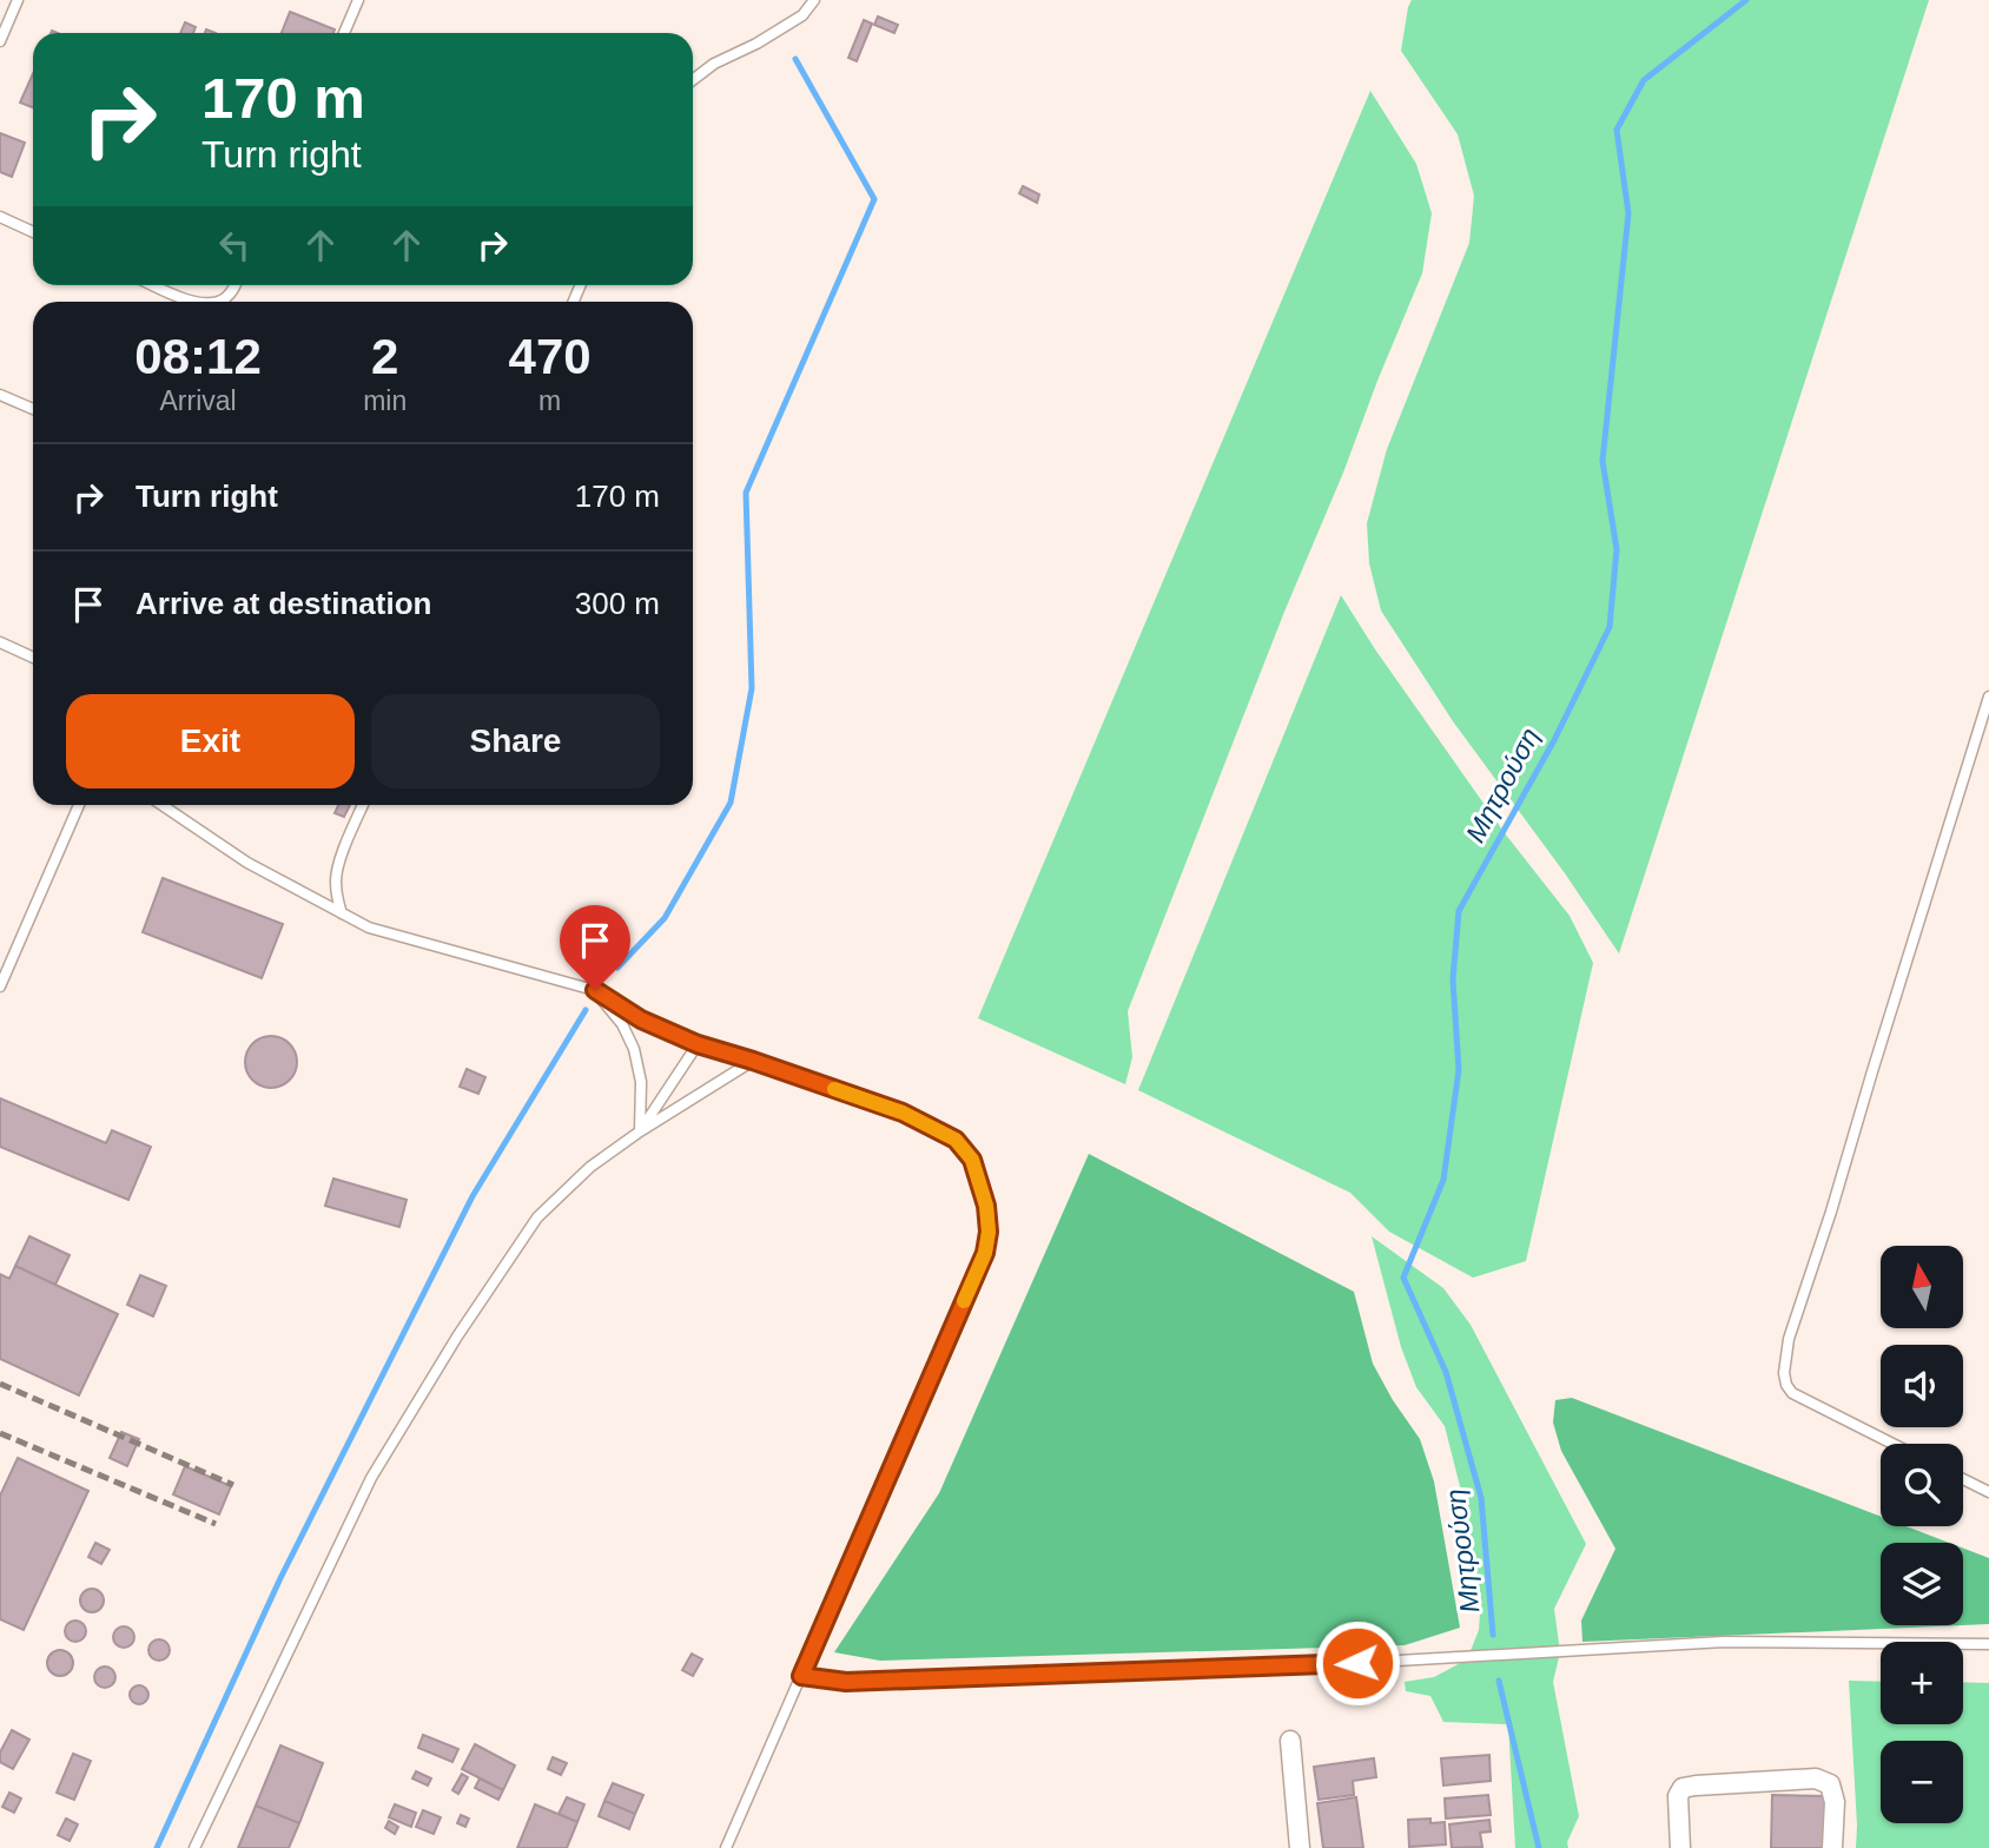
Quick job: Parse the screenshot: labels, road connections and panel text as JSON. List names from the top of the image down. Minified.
{"water":["Μητρούση"],"north":"top","page":{"turn":["170 m","Turn right"],"eta":["08:12","Arrival","2","min","470","m"],"list":[{"name":"Turn right","value":"170 m"},{"name":"Arrive at destination","value":"300 m"}],"buttons":["Exit","Share"],"map_buttons":["+","−"]}}
